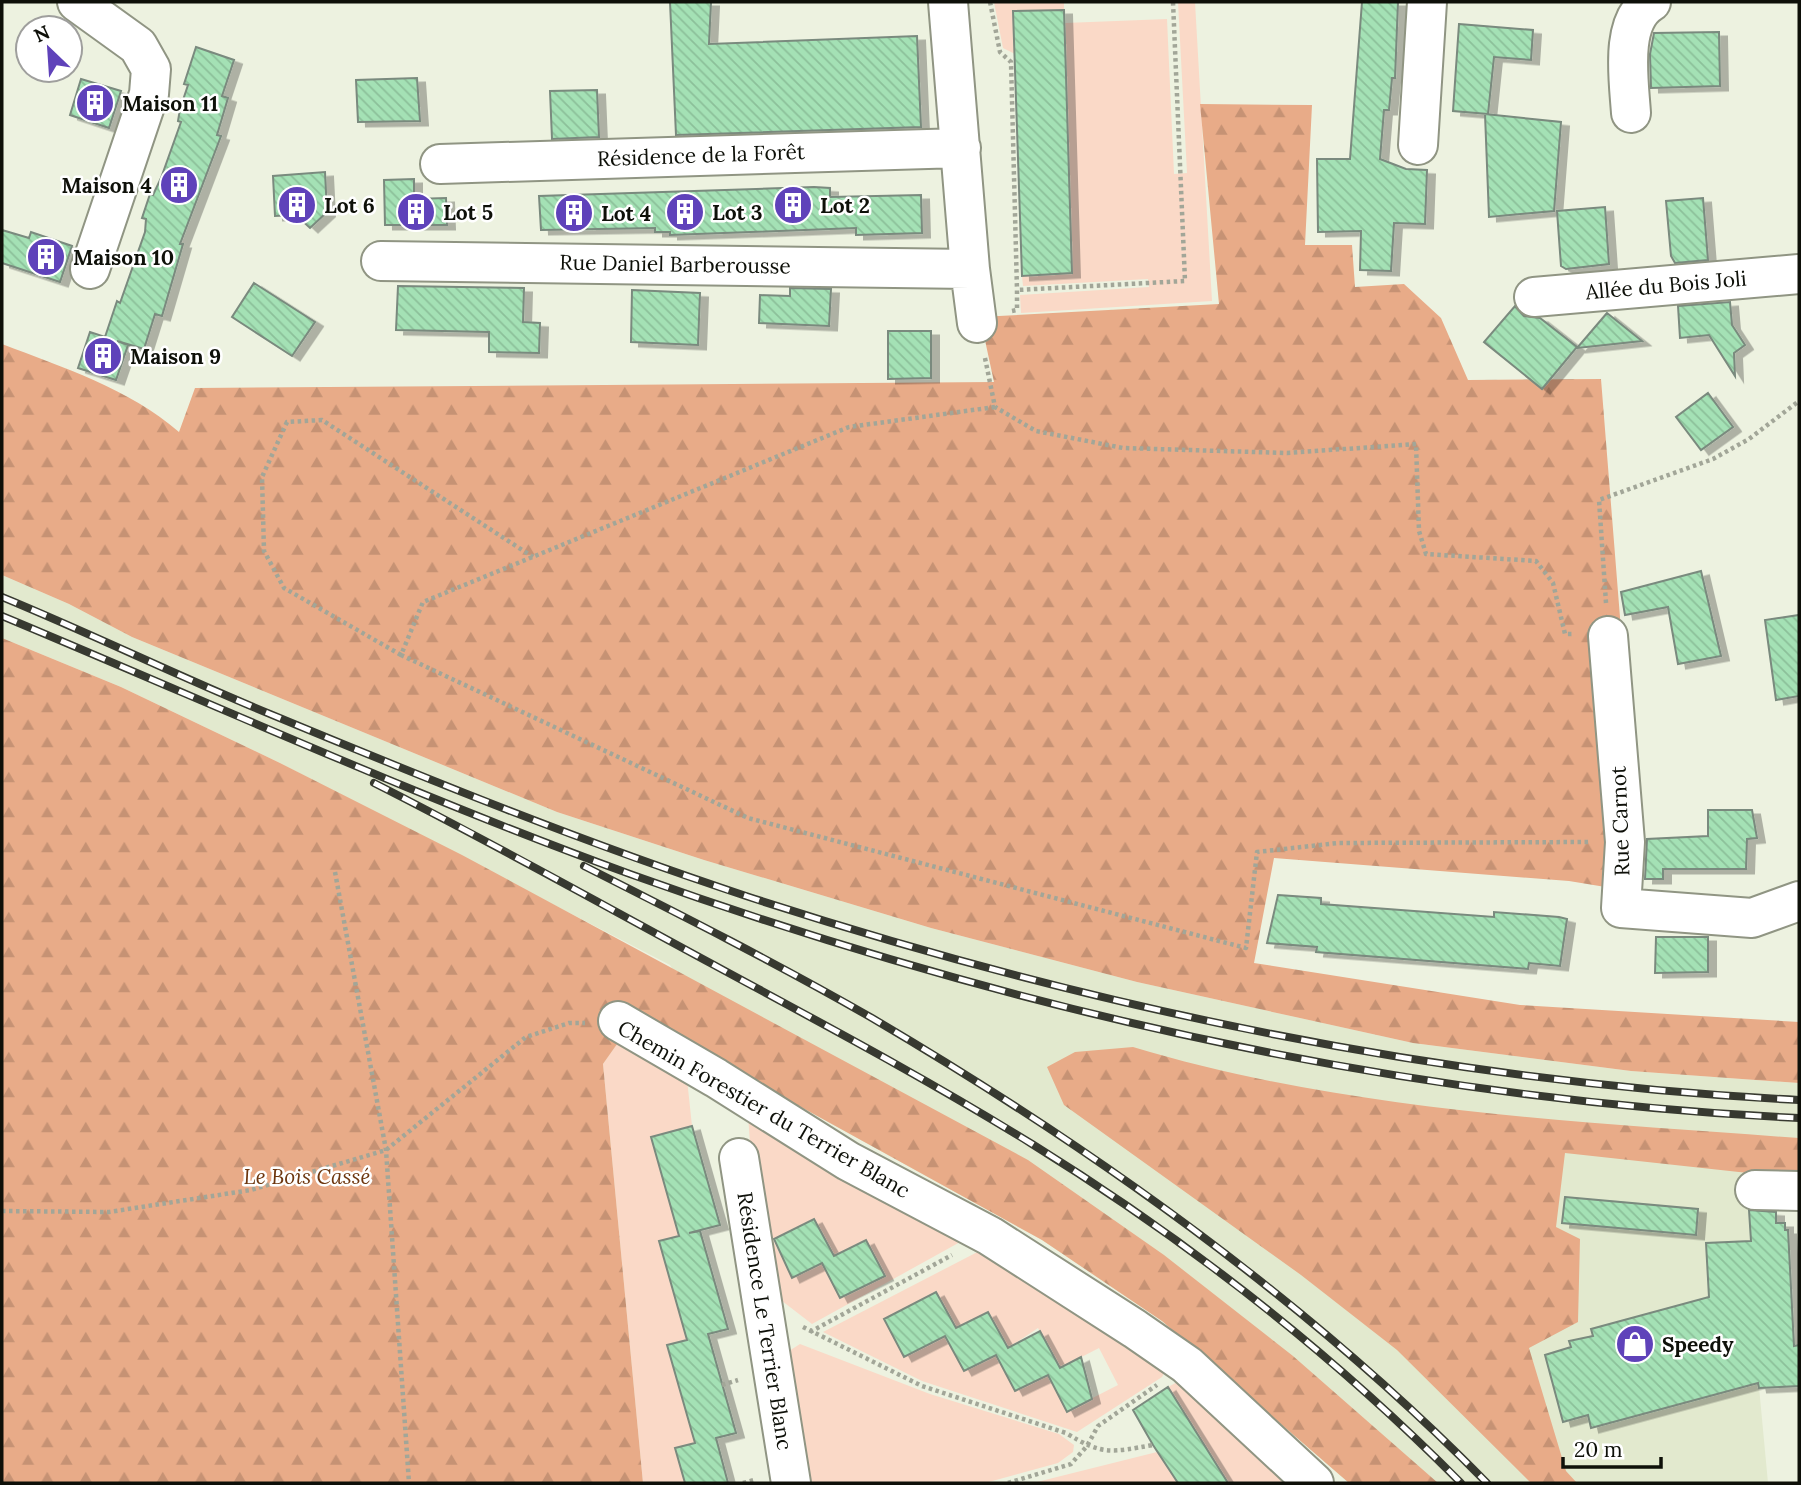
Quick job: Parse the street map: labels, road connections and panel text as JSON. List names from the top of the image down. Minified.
{"streets":{"street":["Résidence de la Forêt","Rue Daniel Barberousse","Allée du Bois Joli","Rue Carnot","Chemin Forestier du Terrier Blanc","Résidence Le Terrier Blanc"]},"parks":["Le Bois Cassé"],"places":{"building":["Maison 11","Maison 4","Lot 6","Lot 2","Lot 5","Lot 3","Lot 4","Maison 10","Maison 9"],"shop":["Speedy"]},"scale_bar":"20 m","north":"top left"}
